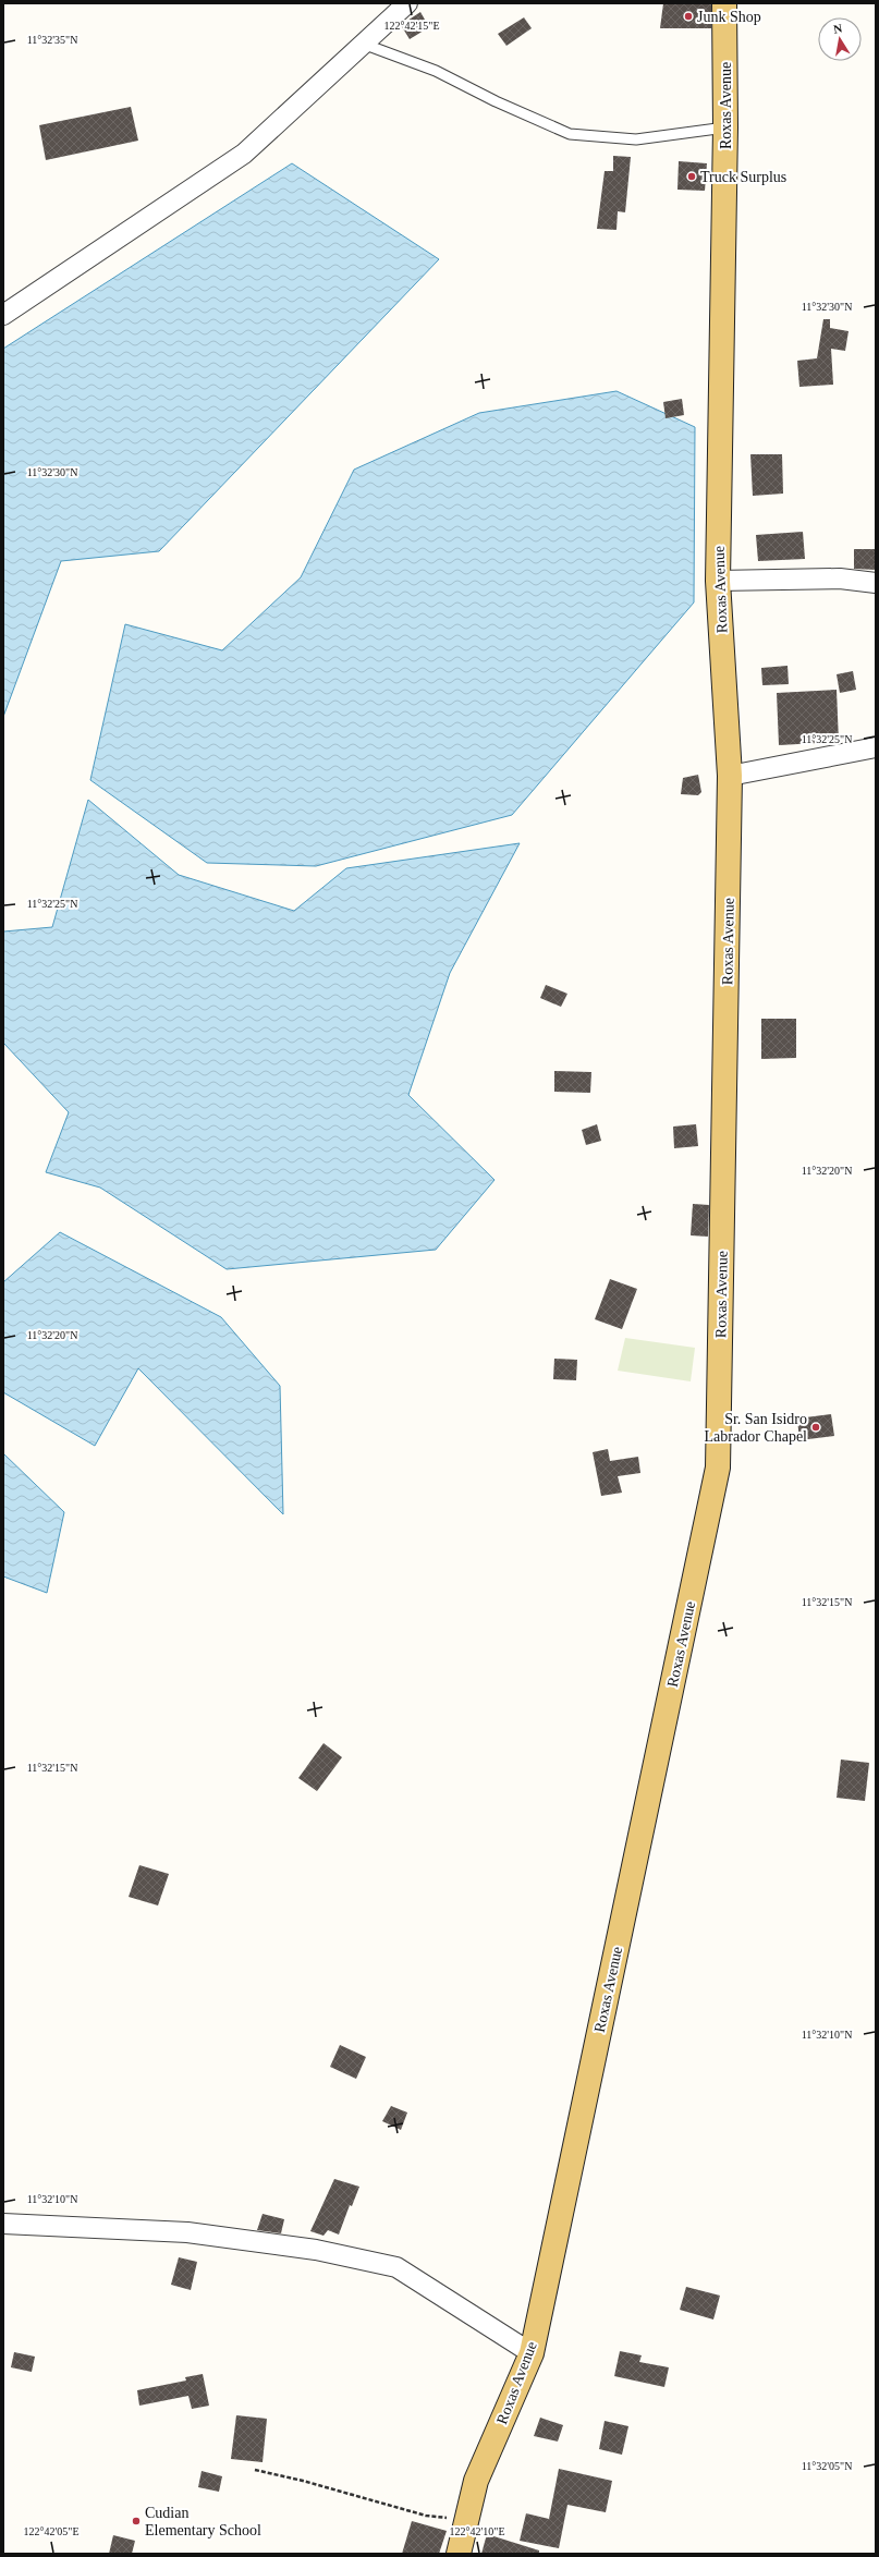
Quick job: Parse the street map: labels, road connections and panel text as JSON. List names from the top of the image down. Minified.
{"streets":{"main road":["Roxas Avenue"]},"places":["Junk Shop","Truck Surplus","Sr. San Isidro Labrador Chapel","Cudian Elementary School"],"north":"top","coordinates":["122°42'15\"E","11°32'35\"N","11°32'30\"N","11°32'25\"N","11°32'20\"N","11°32'15\"N","11°32'10\"N","11°32'05\"N","122°42'05\"E","122°42'10\"E"]}
